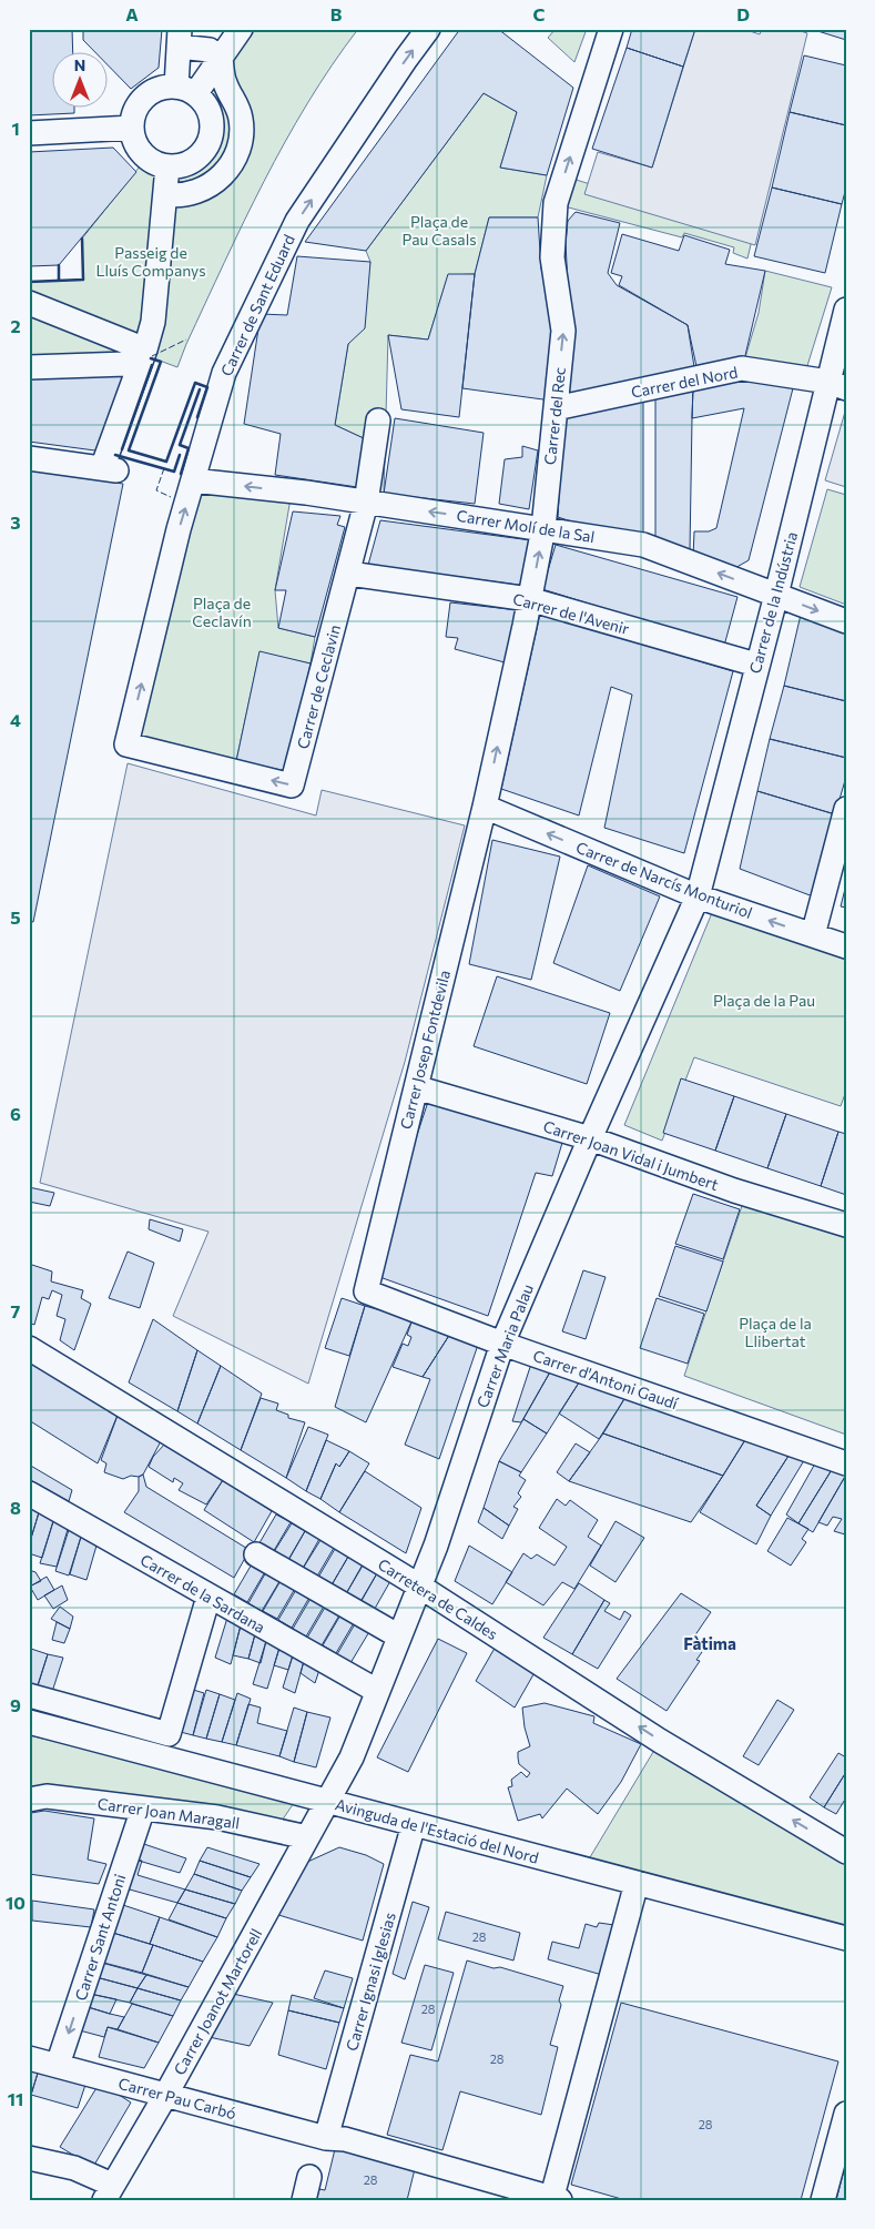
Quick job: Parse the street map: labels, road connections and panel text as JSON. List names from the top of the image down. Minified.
{"streets":{"street":["Carrer de Sant Eduard","Carrer del Nord","Carrer del Rec","Carrer Molí de la Sal","Carrer de la Indústria","Carrer de l'Avenir","Carrer de Ceclavin","Carrer de Narcís Monturiol","Carrer Josep Fontdevila","Carrer Joan Vidal i Jumbert","Carrer Maria Palau","Carrer d'Antoni Gaudí","Carrer de la Sardana","Carretera de Caldes","Carrer Joan Maragall","Avinguda de l'Estació del Nord","Carrer Sant Antoni","Carrer Ignasi Iglesias","Carrer Joanot Martorell","Carrer Pau Carbó"]},"crossings":[["Carrer de Sant Eduard","Carrer Molí de la Sal"],["Carrer de Sant Eduard","Carrer de Ceclavin"],["Carrer del Nord","Carrer del Rec"],["Carrer del Nord","Carrer de la Indústria"],["Carrer del Rec","Carrer Molí de la Sal"],["Carrer del Rec","Carrer de l'Avenir"],["Carrer del Rec","Carrer de Narcís Monturiol"],["Carrer del Rec","Carrer Josep Fontdevila"],["Carrer Molí de la Sal","Carrer de la Indústria"],["Carrer Molí de la Sal","Carrer de Ceclavin"],["Carrer de la Indústria","Carrer de l'Avenir"],["Carrer de la Indústria","Carrer de Narcís Monturiol"],["Carrer de la Indústria","Carrer Maria Palau"],["Carrer de l'Avenir","Carrer de Ceclavin"],["Carrer de Narcís Monturiol","Carrer Josep Fontdevila"],["Carrer de Narcís Monturiol","Carrer Maria Palau"],["Carrer Josep Fontdevila","Carrer Joan Vidal i Jumbert"],["Carrer Josep Fontdevila","Carrer d'Antoni Gaudí"],["Carrer Joan Vidal i Jumbert","Carrer Maria Palau"],["Carrer Maria Palau","Carrer d'Antoni Gaudí"],["Carrer Maria Palau","Carrer de la Sardana"],["Carrer Maria Palau","Carretera de Caldes"],["Carrer Maria Palau","Avinguda de l'Estació del Nord"],["Carrer Maria Palau","Carrer Joanot Martorell"],["Carrer Joan Maragall","Carrer Sant Antoni"],["Carrer Joan Maragall","Carrer Joanot Martorell"],["Avinguda de l'Estació del Nord","Carrer Ignasi Iglesias"],["Avinguda de l'Estació del Nord","Carrer Joanot Martorell"],["Carrer Sant Antoni","Carrer Pau Carbó"],["Carrer Ignasi Iglesias","Carrer Pau Carbó"],["Carrer Joanot Martorell","Carrer Pau Carbó"]],"one_way":["Carrer del Rec","Carrer de Narcís Monturiol","Carretera de Caldes","Carrer Sant Antoni"],"districts":["Fàtima"],"parks":["Plaça de Pau Casals","Passeig de Lluís Companys","Plaça de Ceclavín","Plaça de la Pau","Plaça de la Llibertat"],"house_numbers":["28","28","28","28","28"],"north":"top","grid":{"columns":["A","B","C","D"],"rows":["1","2","3","4","5","6","7","8","9","10","11"]}}
